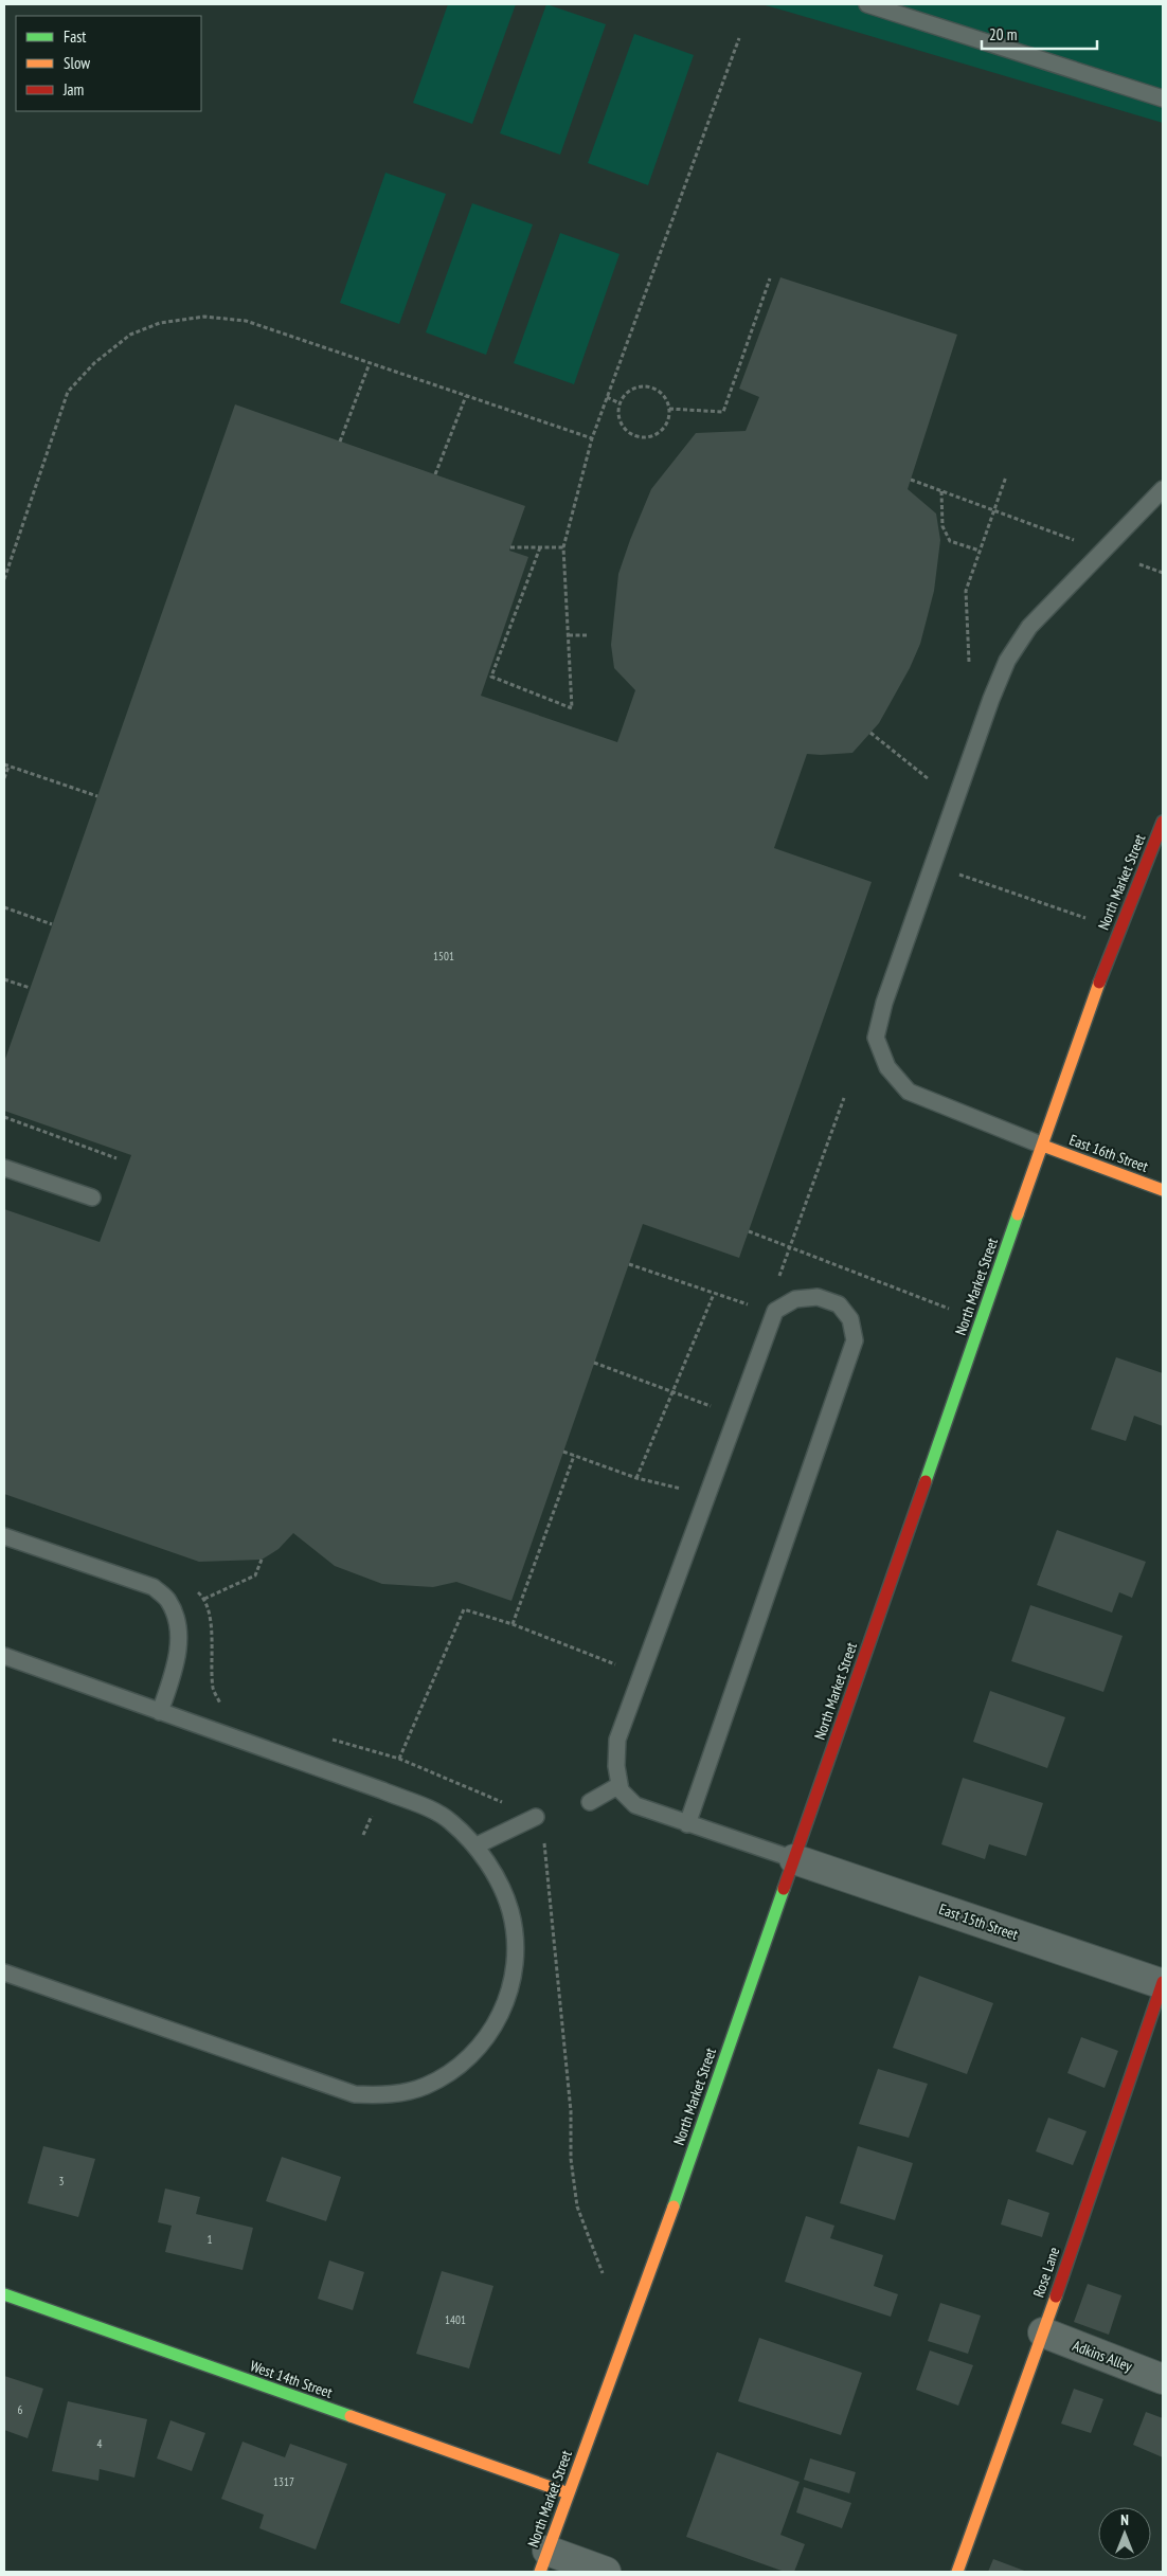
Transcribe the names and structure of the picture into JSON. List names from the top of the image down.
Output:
{
  "streets": {
    "main road": [
      "North Market Street",
      "East 16th Street",
      "Rose Lane",
      "West 14th Street"
    ],
    "street": ["East 15th Street", "Adkins Alley"]
  },
  "crossings": [
    ["North Market Street", "East 16th Street"],
    ["North Market Street", "East 15th Street"],
    ["North Market Street", "West 14th Street"],
    ["East 15th Street", "Rose Lane"],
    ["Rose Lane", "Adkins Alley"]
  ],
  "house_numbers": [
    "1501",
    "3",
    "1",
    "1401",
    "6",
    "4",
    "1317"
  ],
  "legend": ["Fast", "Slow", "Jam"],
  "scale_bar": "20 m",
  "north": "top"
}
